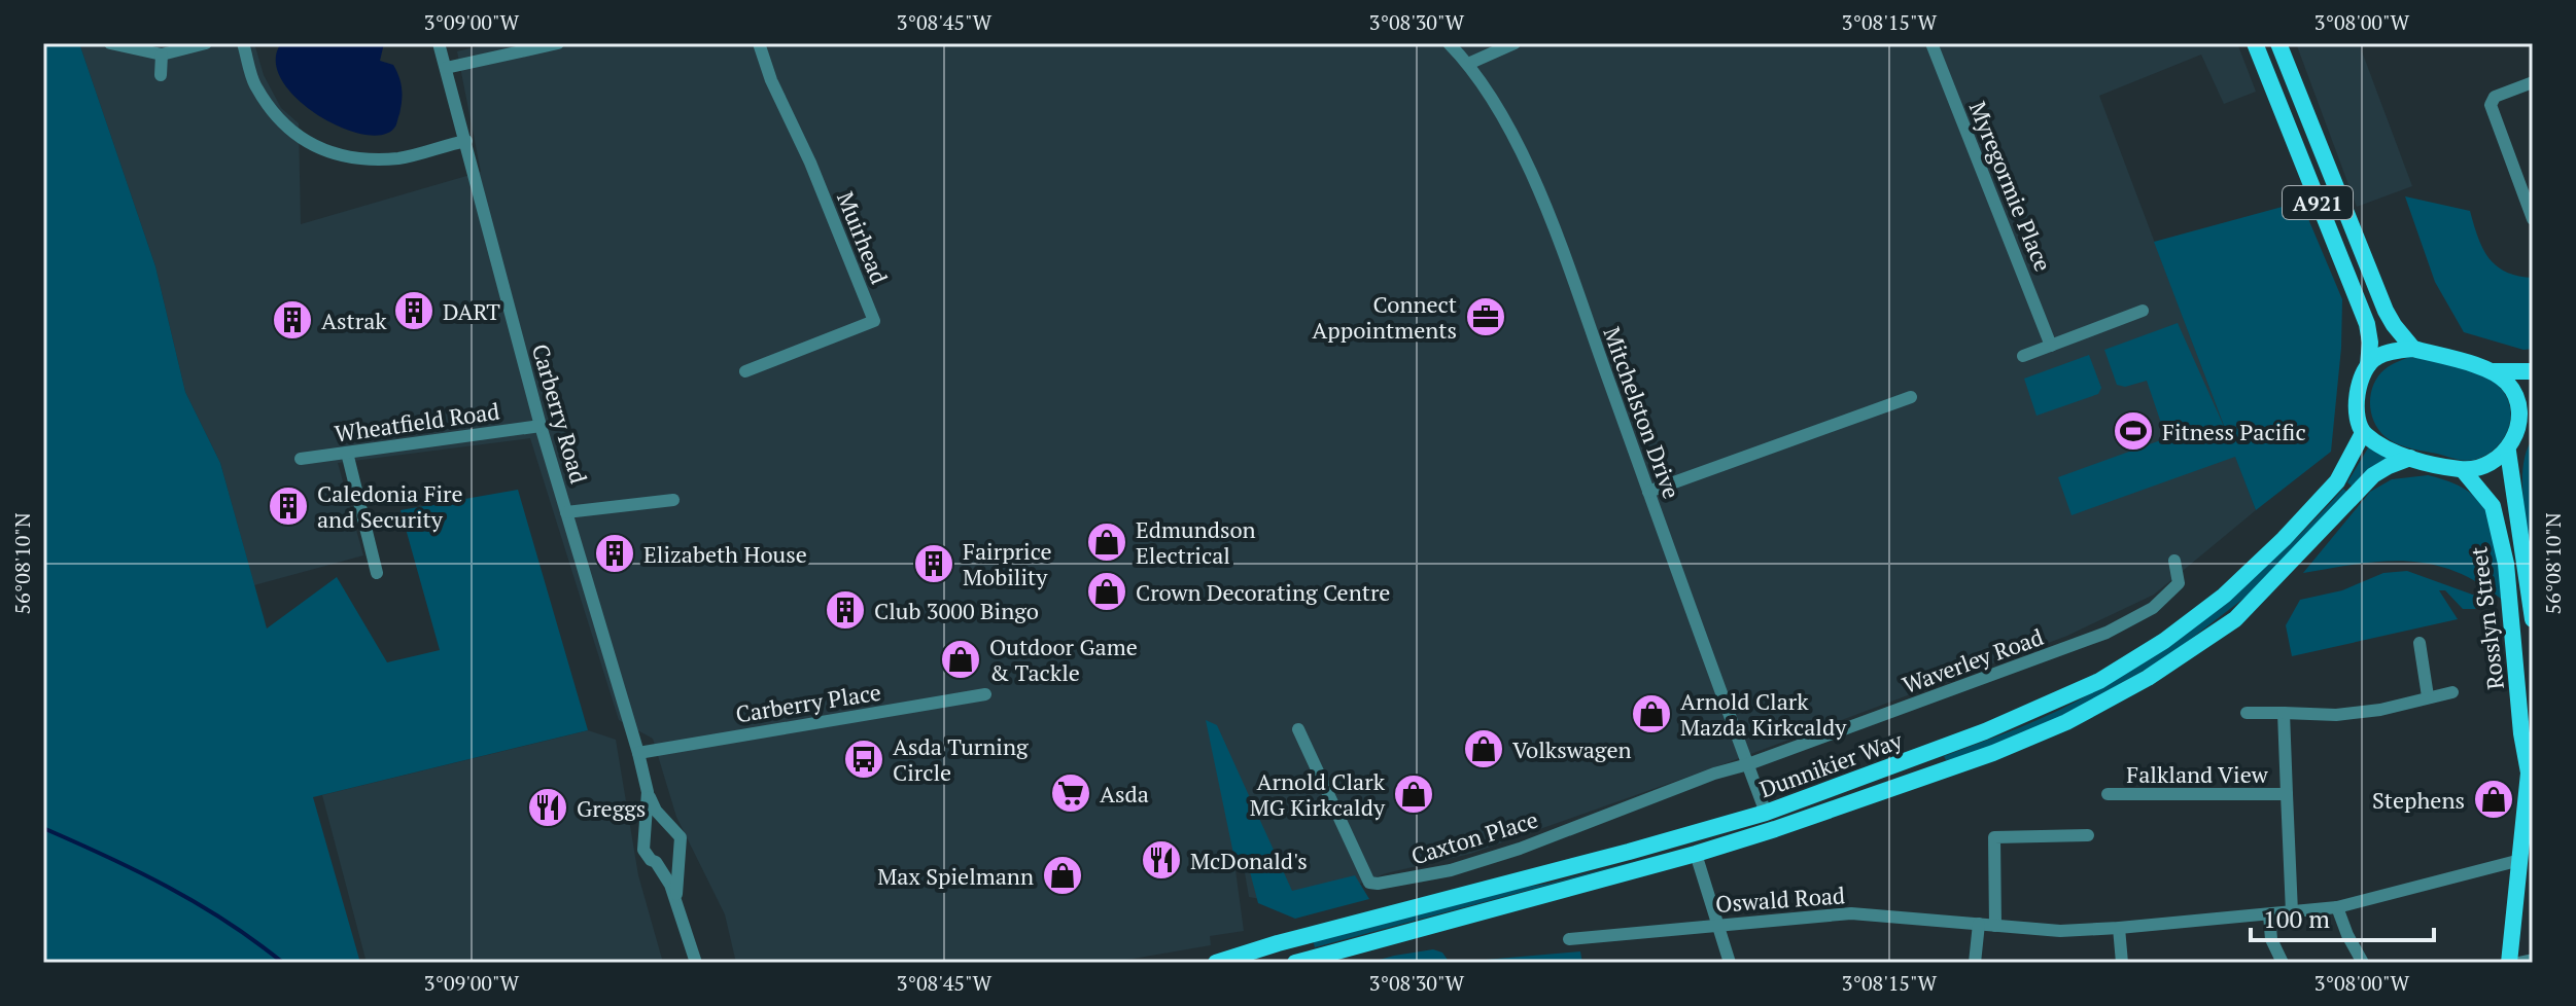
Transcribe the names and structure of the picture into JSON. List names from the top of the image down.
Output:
{
  "streets": {
    "main road": ["A921", "Rosslyn Street", "Dunnikier Way"],
    "street": [
      "Myregormie Place",
      "Muirhead",
      "Mitchelston Drive",
      "Carberry Road",
      "Wheatfield Road",
      "Waverley Road",
      "Carberry Place",
      "Falkland View",
      "Caxton Place",
      "Oswald Road"
    ]
  },
  "crossings": [
    ["A921", "Rosslyn Street"],
    ["A921", "Dunnikier Way"],
    ["Mitchelston Drive", "Waverley Road"],
    ["Mitchelston Drive", "Dunnikier Way"],
    ["Mitchelston Drive", "Caxton Place"],
    ["Carberry Road", "Wheatfield Road"],
    ["Carberry Road", "Carberry Place"],
    ["Rosslyn Street", "Dunnikier Way"],
    ["Rosslyn Street", "Oswald Road"],
    ["Waverley Road", "Caxton Place"],
    ["Falkland View", "Oswald Road"]
  ],
  "places": {
    "building": [
      "DART",
      "Astrak",
      "Caledonia Fire and Security",
      "Elizabeth House",
      "Fairprice Mobility",
      "Club 3000 Bingo"
    ],
    "office": ["Connect Appointments"],
    "sports": ["Fitness Pacific"],
    "shop": [
      "Edmundson Electrical",
      "Crown Decorating Centre",
      "Outdoor Game & Tackle",
      "Arnold Clark Mazda Kirkcaldy",
      "Volkswagen",
      "Arnold Clark MG Kirkcaldy",
      "Stephens",
      "Max Spielmann"
    ],
    "bus stop": ["Asda Turning Circle"],
    "supermarket": ["Asda"],
    "restaurant": ["Greggs", "McDonald's"]
  },
  "scale_bar": "100 m",
  "coordinates": [
    "3°09'00\"W",
    "3°08'45\"W",
    "3°08'30\"W",
    "3°08'15\"W",
    "3°08'00\"W",
    "56°08'10\"N"
  ]
}
